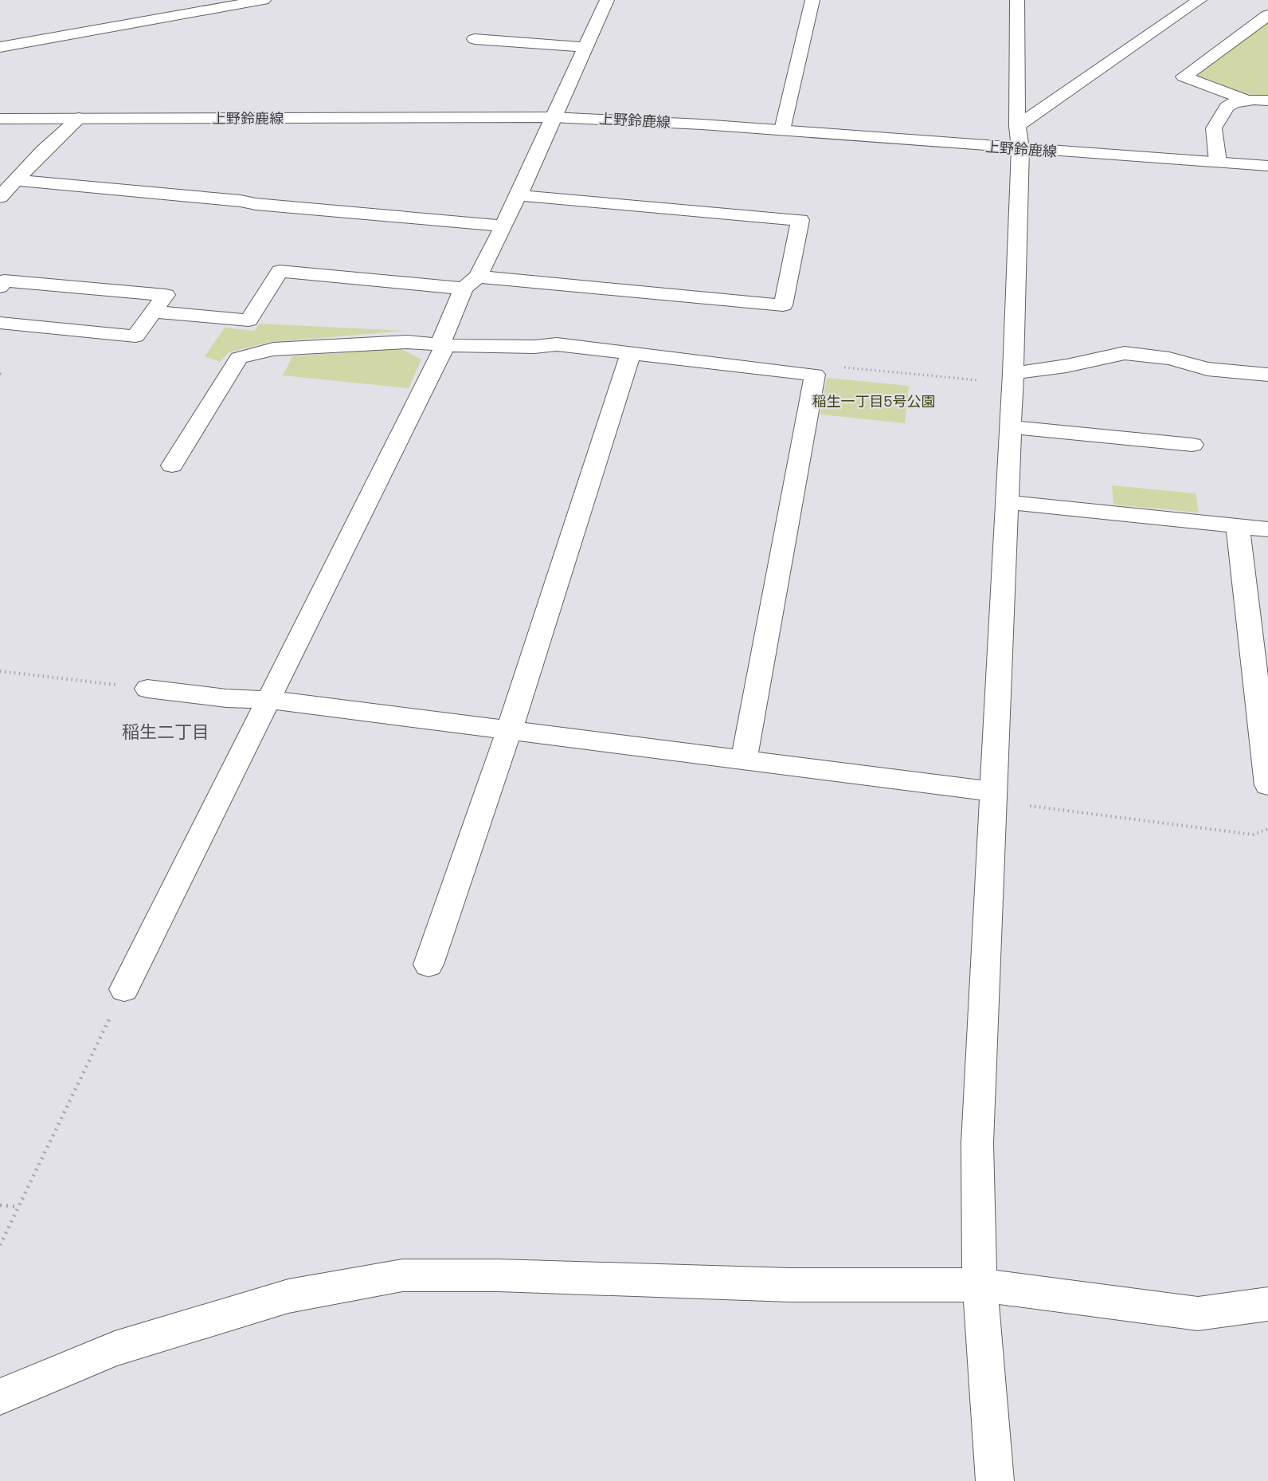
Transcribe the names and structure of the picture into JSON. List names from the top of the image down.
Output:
{
  "streets": {
    "street": ["上野鈴鹿線"]
  },
  "districts": ["稲生二丁目"],
  "parks": ["稲生一丁目5号公園"]
}
